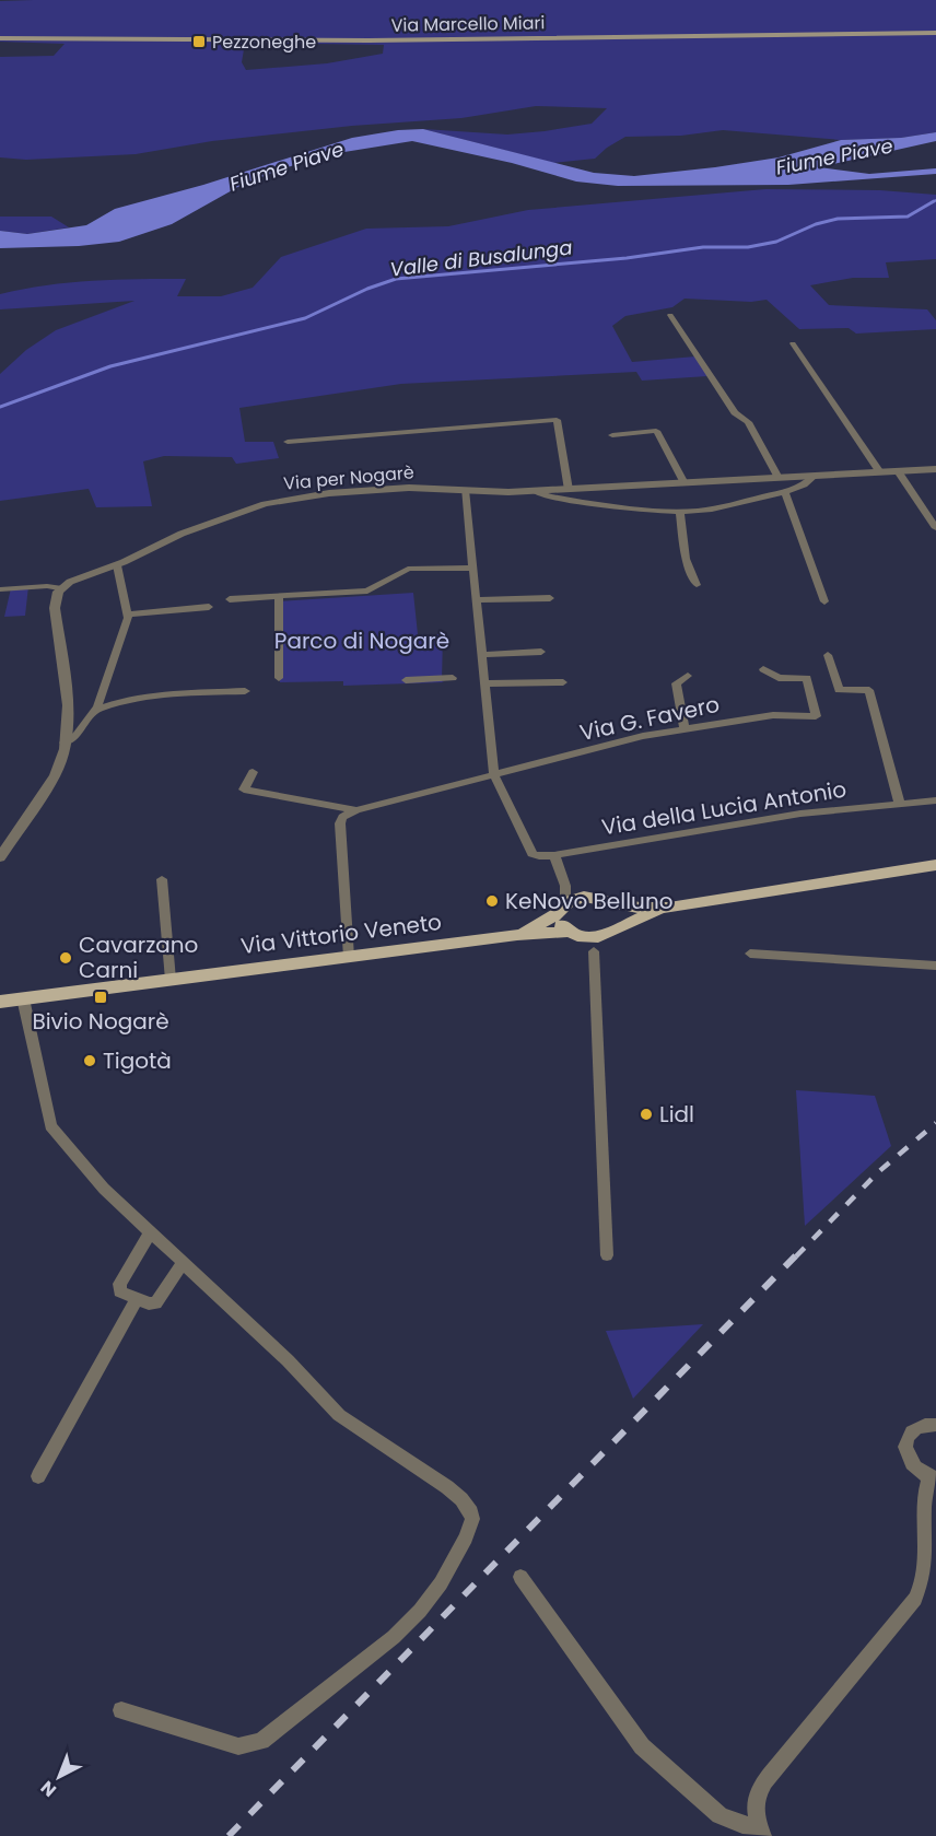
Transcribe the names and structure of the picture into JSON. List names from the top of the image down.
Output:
{
  "streets": {
    "main road": ["Via Marcello Miari", "Via Vittorio Veneto"],
    "street": ["Via per Nogarè", "Via G. Favero", "Via della Lucia Antonio"]
  },
  "water": ["Fiume Piave", "Valle di Busalunga"],
  "parks": ["Parco di Nogarè"],
  "places": {
    "transit": ["Pezzoneghe", "Bivio Nogarè"],
    "other": [
      "KeNovo Belluno",
      "Cavarzano Carni",
      "Tigotà",
      "Lidl"
    ]
  },
  "north": "bottom left"
}
